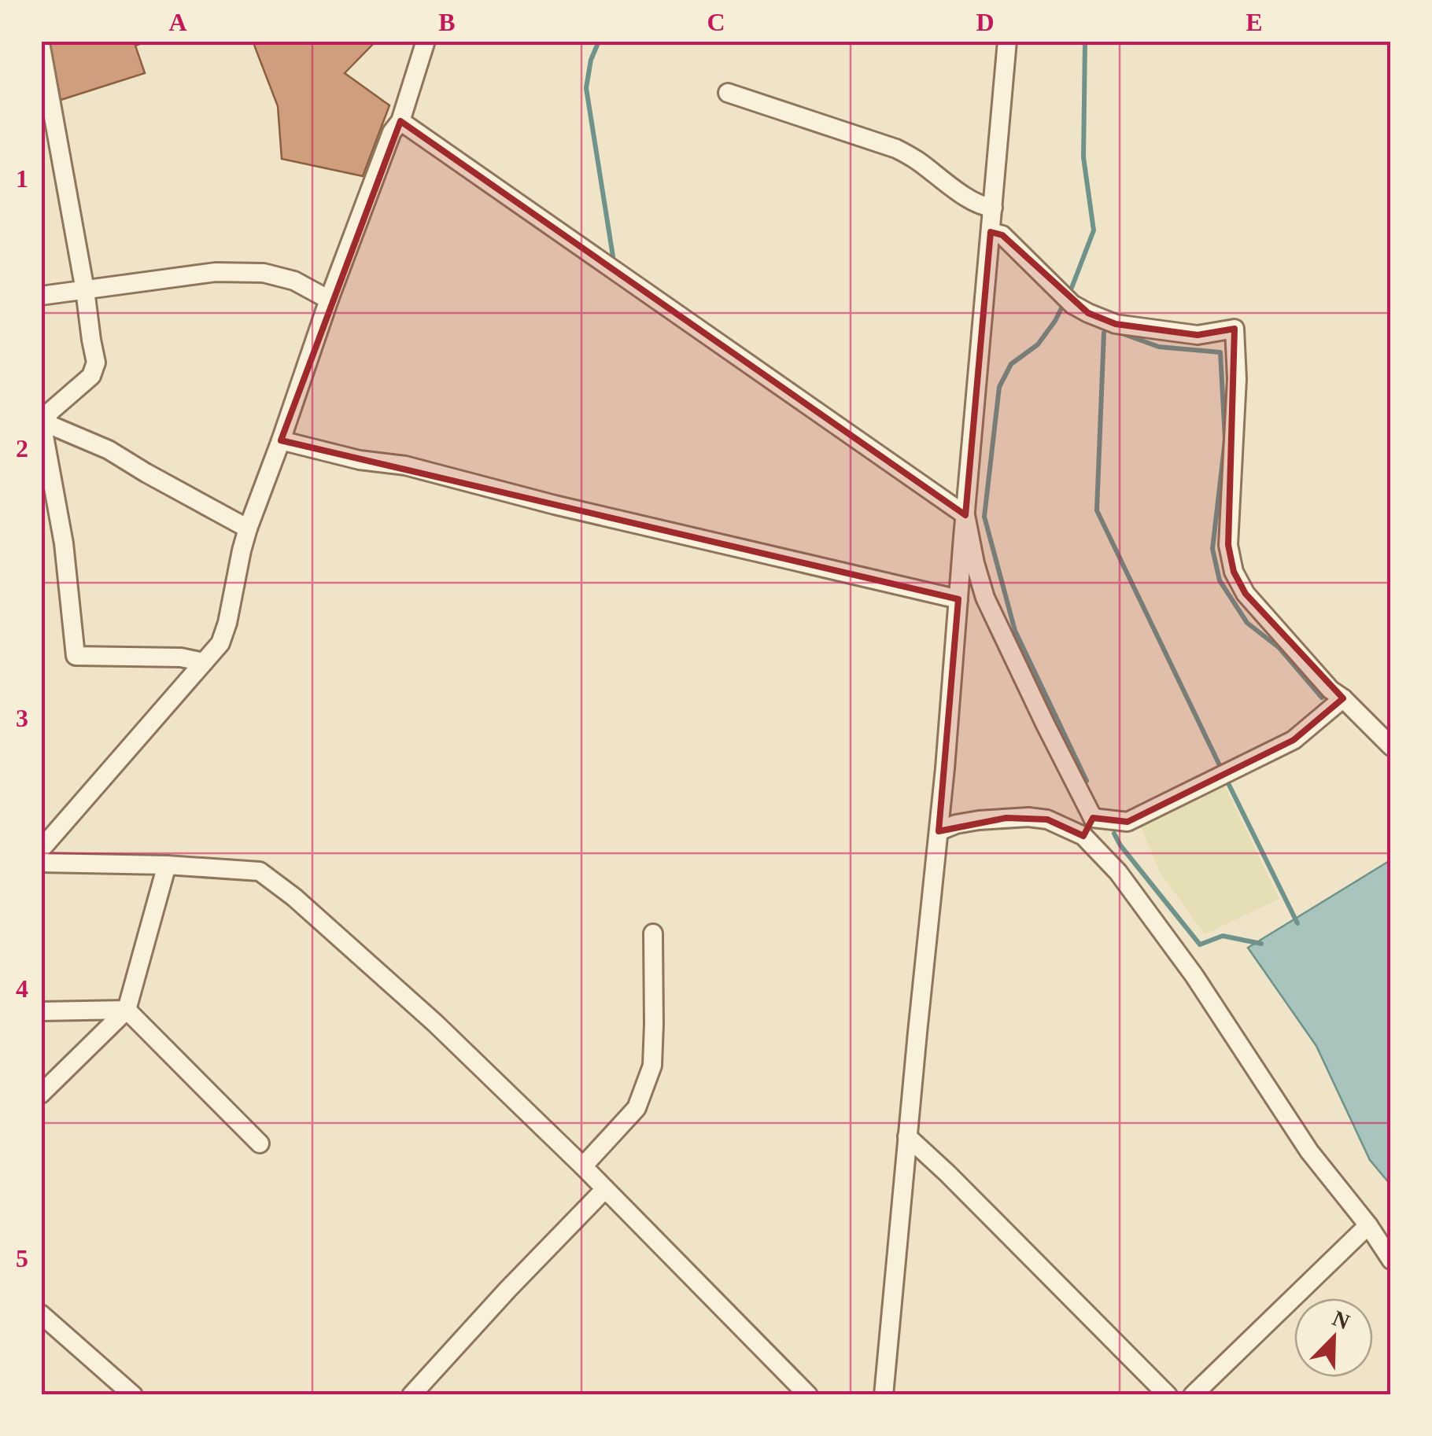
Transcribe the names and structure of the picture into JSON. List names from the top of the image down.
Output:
{
  "north": "top right",
  "grid": {
    "columns": [
      "A",
      "B",
      "C",
      "D",
      "E"
    ],
    "rows": [
      "1",
      "2",
      "3",
      "4",
      "5"
    ]
  }
}
